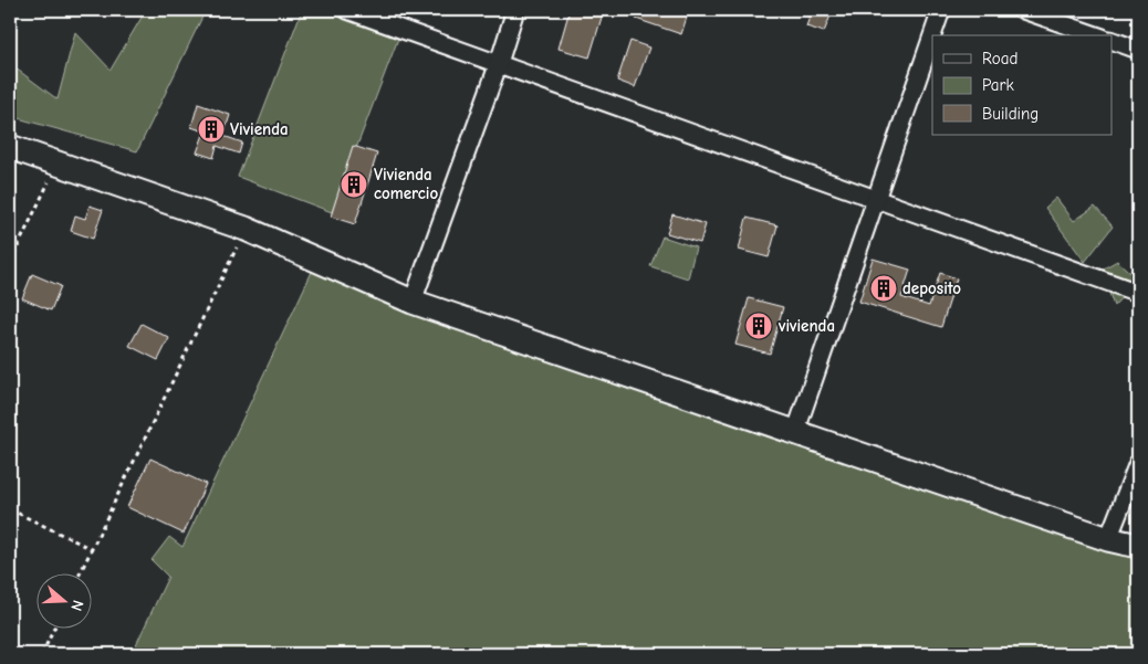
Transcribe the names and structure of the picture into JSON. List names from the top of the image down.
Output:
{
  "places": {
    "building": [
      "Vivienda",
      "Vivienda comercio",
      "deposito",
      "vivienda"
    ]
  },
  "legend": ["Road", "Park", "Building"],
  "north": "right"
}
